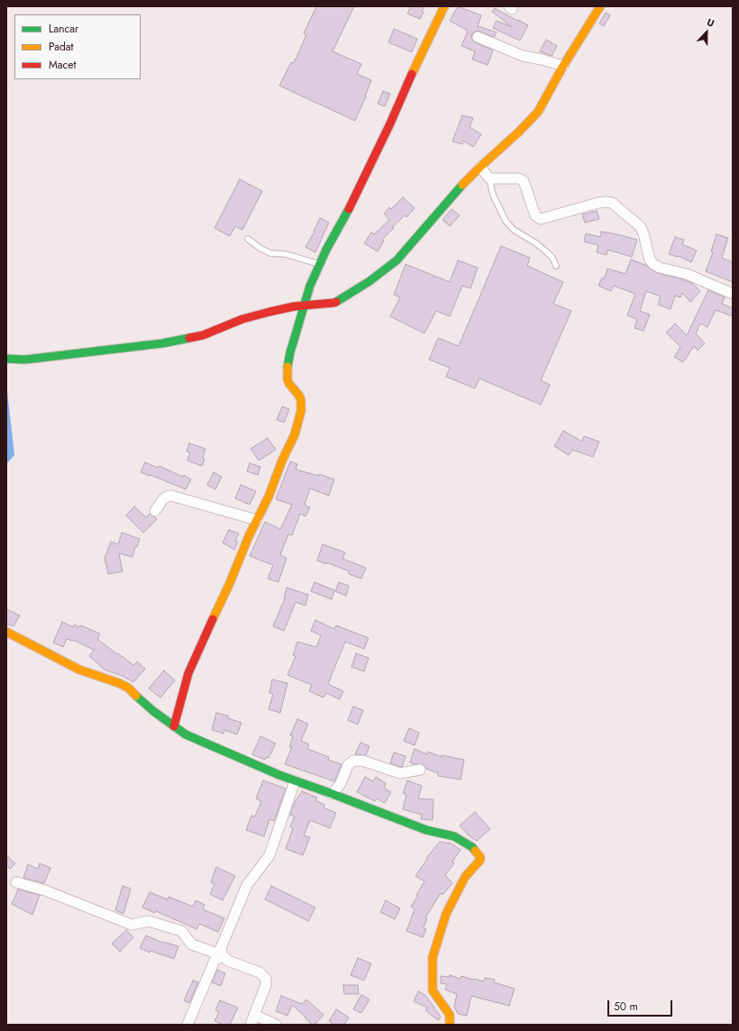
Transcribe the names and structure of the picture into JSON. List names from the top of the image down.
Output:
{
  "legend": ["Lancar", "Padat", "Macet"],
  "scale_bar": "50 m",
  "north": "top"
}
